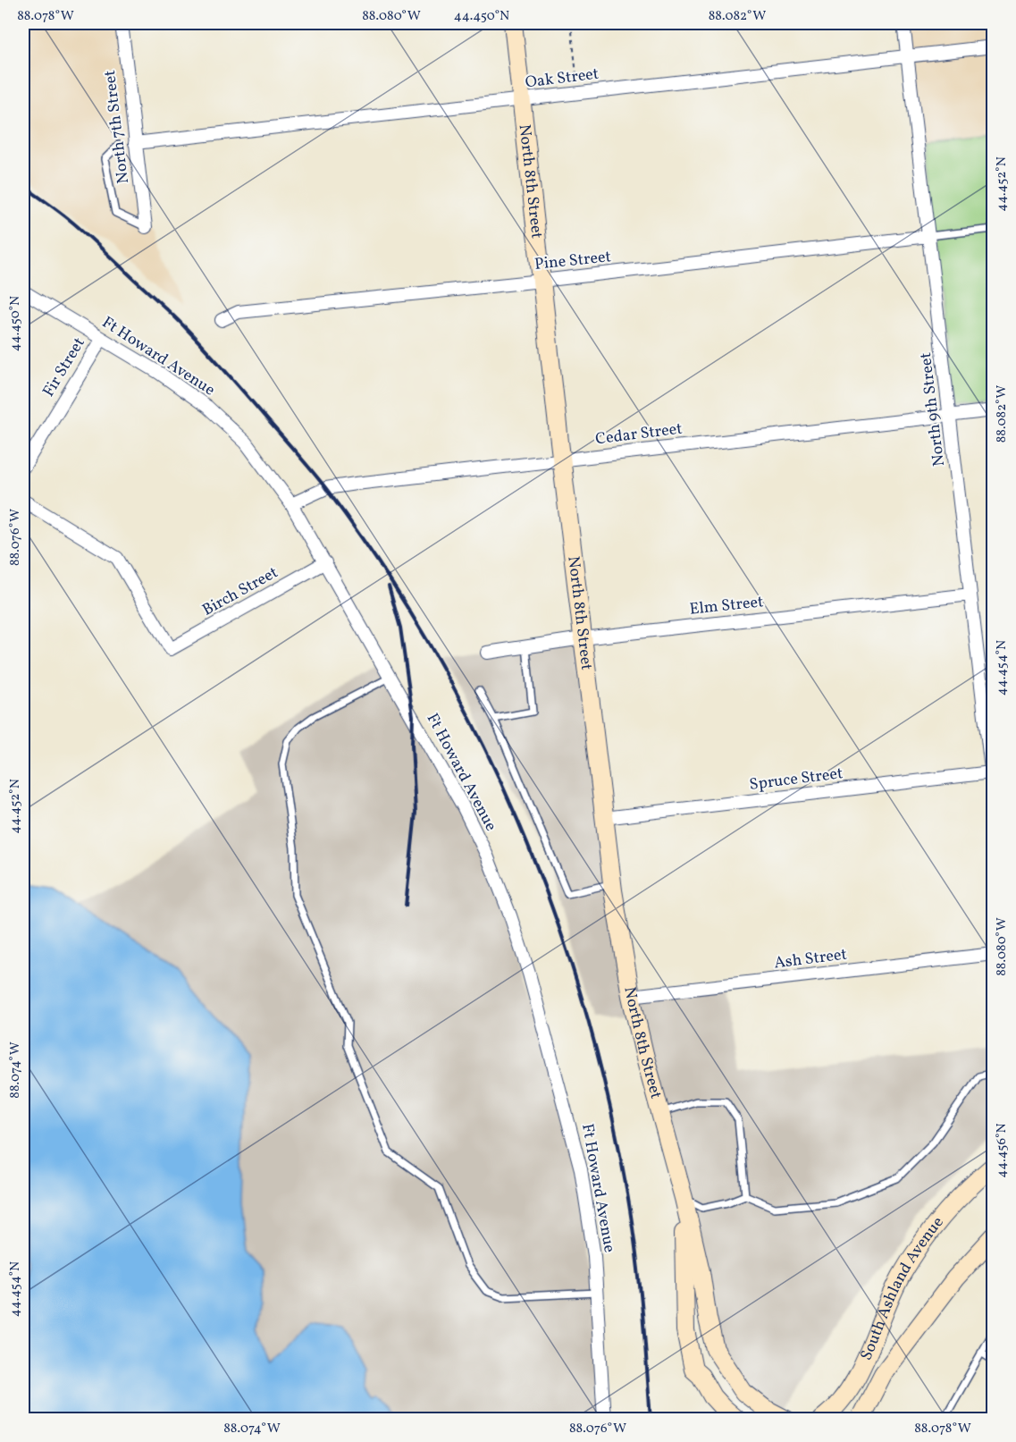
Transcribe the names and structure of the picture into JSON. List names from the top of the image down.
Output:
{
  "streets": {
    "main road": ["North 8th Street", "South Ashland Avenue"],
    "street": [
      "Oak Street",
      "North 7th Street",
      "Pine Street",
      "Ft Howard Avenue",
      "Fir Street",
      "North 9th Street",
      "Cedar Street",
      "Birch Street",
      "Elm Street",
      "Spruce Street",
      "Ash Street"
    ]
  },
  "crossings": [
    ["Oak Street", "North 7th Street"],
    ["Oak Street", "North 8th Street"],
    ["Oak Street", "North 9th Street"],
    ["North 8th Street", "Pine Street"],
    ["North 8th Street", "Cedar Street"],
    ["North 8th Street", "Elm Street"],
    ["North 8th Street", "Spruce Street"],
    ["North 8th Street", "Ash Street"],
    ["Pine Street", "North 9th Street"],
    ["Ft Howard Avenue", "Fir Street"],
    ["Ft Howard Avenue", "Cedar Street"],
    ["Ft Howard Avenue", "Birch Street"],
    ["North 9th Street", "Cedar Street"],
    ["North 9th Street", "Elm Street"],
    ["North 9th Street", "Spruce Street"]
  ],
  "coordinates": [
    "88.078°W",
    "88.080°W",
    "44.450°N",
    "88.082°W",
    "44.452°N",
    "88.076°W",
    "44.454°N",
    "88.074°W",
    "44.456°N"
  ]
}
